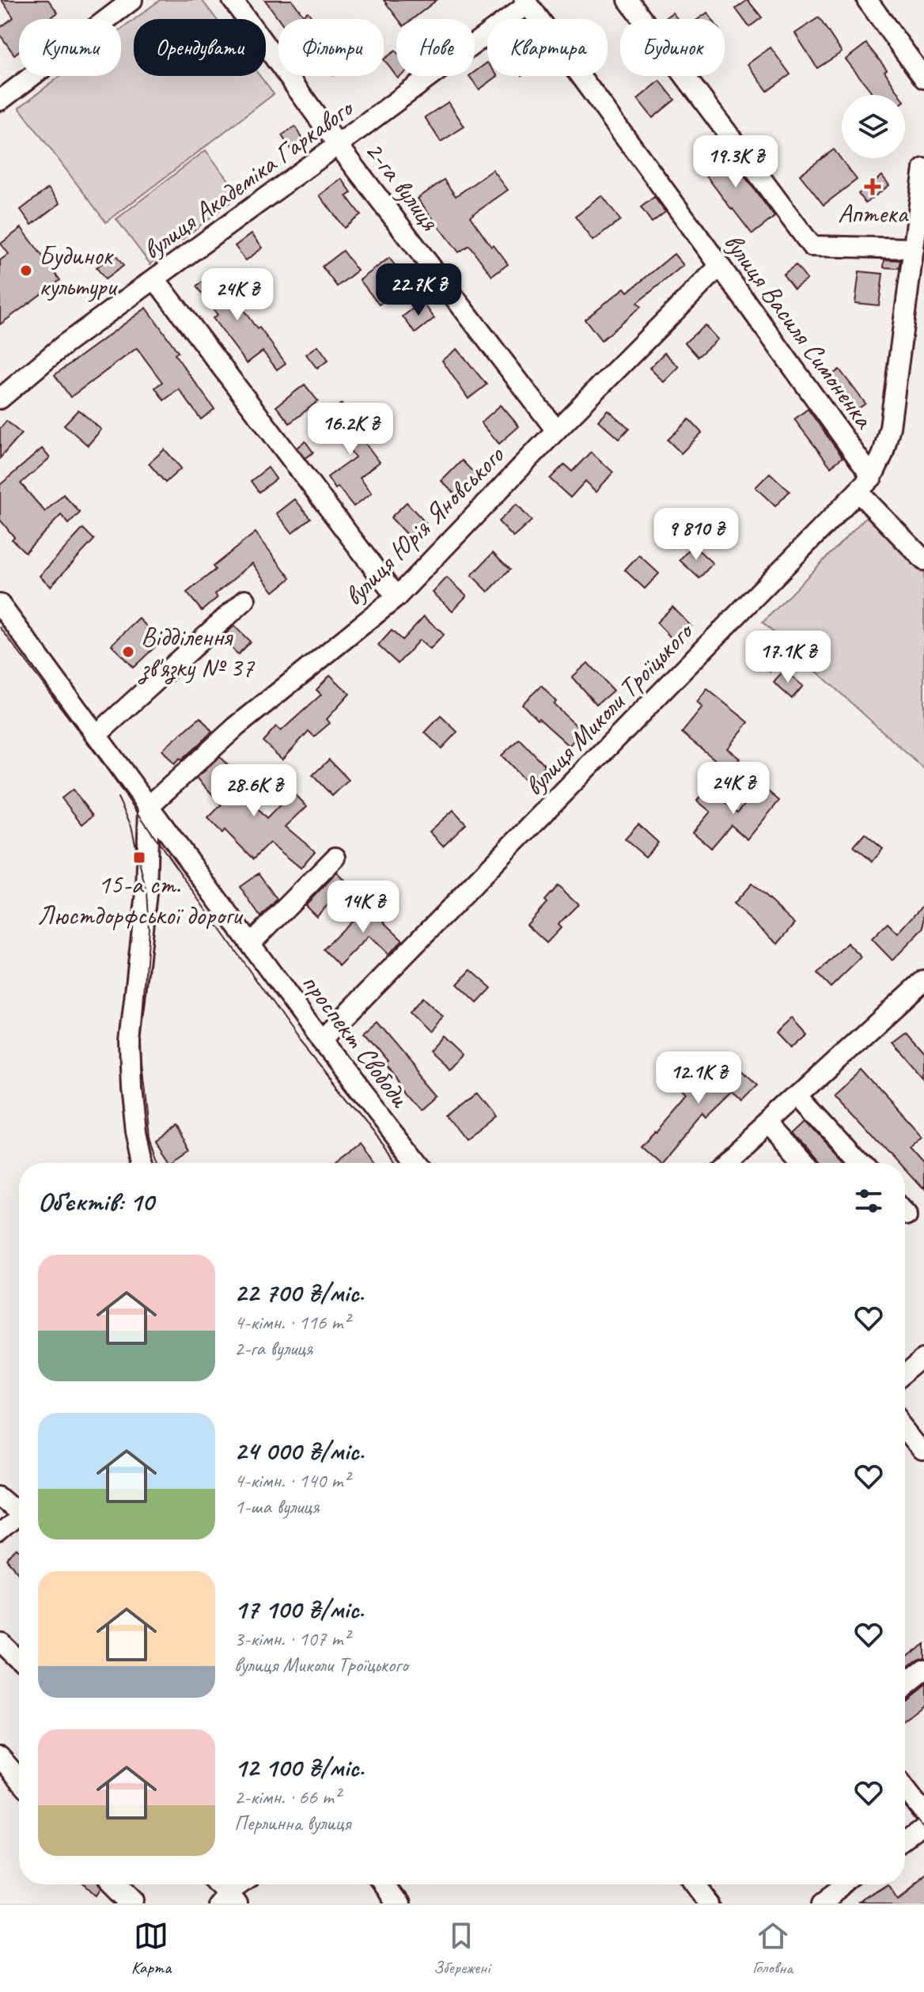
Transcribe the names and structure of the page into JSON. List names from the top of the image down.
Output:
{
  "streets": {
    "street": [
      "вулиця Академіка Гаркавого",
      "2-га вулиця",
      "вулиця Василя Симоненка",
      "вулиця Юрія Яновського",
      "вулиця Миколи Троїцького",
      "проспект Свободи"
    ]
  },
  "crossings": [
    ["вулиця Академіка Гаркавого", "2-га вулиця"],
    ["вулиця Академіка Гаркавого", "вулиця Василя Симоненка"],
    ["2-га вулиця", "вулиця Юрія Яновського"],
    ["вулиця Василя Симоненка", "вулиця Юрія Яновського"],
    ["вулиця Василя Симоненка", "вулиця Миколи Троїцького"],
    ["вулиця Юрія Яновського", "проспект Свободи"],
    ["вулиця Миколи Троїцького", "проспект Свободи"]
  ],
  "places": {
    "health": ["Аптека"],
    "other": ["Будинок культури", "Відділення зв'язку № 37"],
    "transit": ["15-а ст. Люстдорфської дороги"]
  },
  "page": {
    "chip": [
      "Купити",
      "Орендувати",
      "Фільтри",
      "Нове",
      "Квартира",
      "Будинок"
    ],
    "price": [
      "19.3K ₴",
      "22.7K ₴",
      "24K ₴",
      "16.2K ₴",
      "9 810 ₴",
      "17.1K ₴",
      "24K ₴",
      "28.6K ₴",
      "14K ₴",
      "12.1K ₴"
    ],
    "heading": "Об’єктів: 10",
    "list": [
      {
        "name": "22 700 ₴/міс.",
        "note": "4-кімн. · 116 m² · 2-га вулиця"
      },
      {
        "name": "24 000 ₴/міс.",
        "note": "4-кімн. · 140 m² · 1-ша вулиця"
      },
      {
        "name": "17 100 ₴/міс.",
        "note": "3-кімн. · 107 m² · вулиця Миколи Троїцького"
      },
      {
        "name": "12 100 ₴/міс.",
        "note": "2-кімн. · 66 m² · Перлинна вулиця"
      }
    ],
    "tabs": ["Карта", "Збережені", "Головна"]
  }
}
